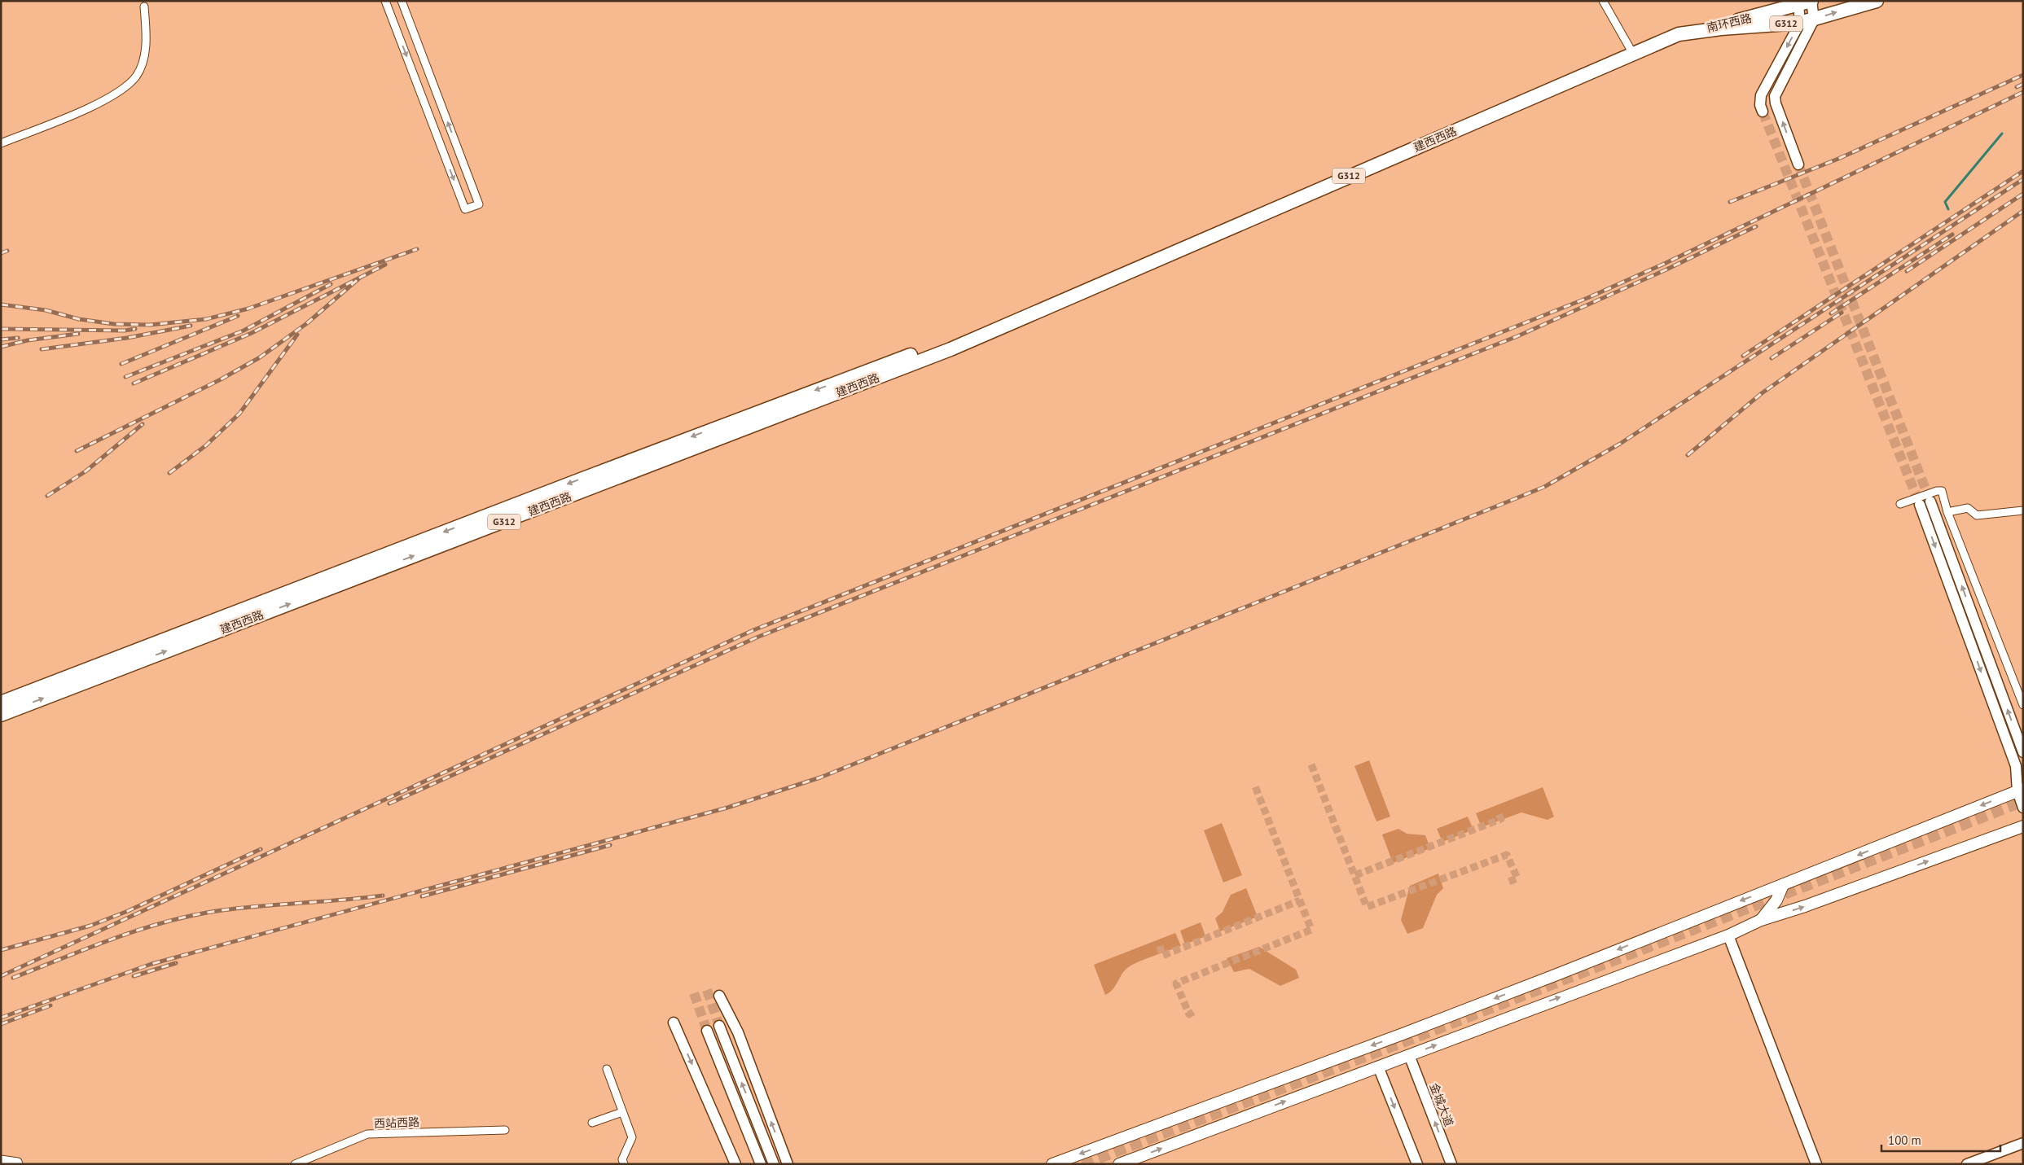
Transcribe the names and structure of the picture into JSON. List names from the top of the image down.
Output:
{
  "streets": {
    "highway": ["南环西路", "G312", "建西西路"],
    "main road": ["金城大道"],
    "street": ["西站西路"]
  },
  "crossings": [
    ["南环西路", "建西西路"]
  ],
  "scale_bar": "100 m"
}
